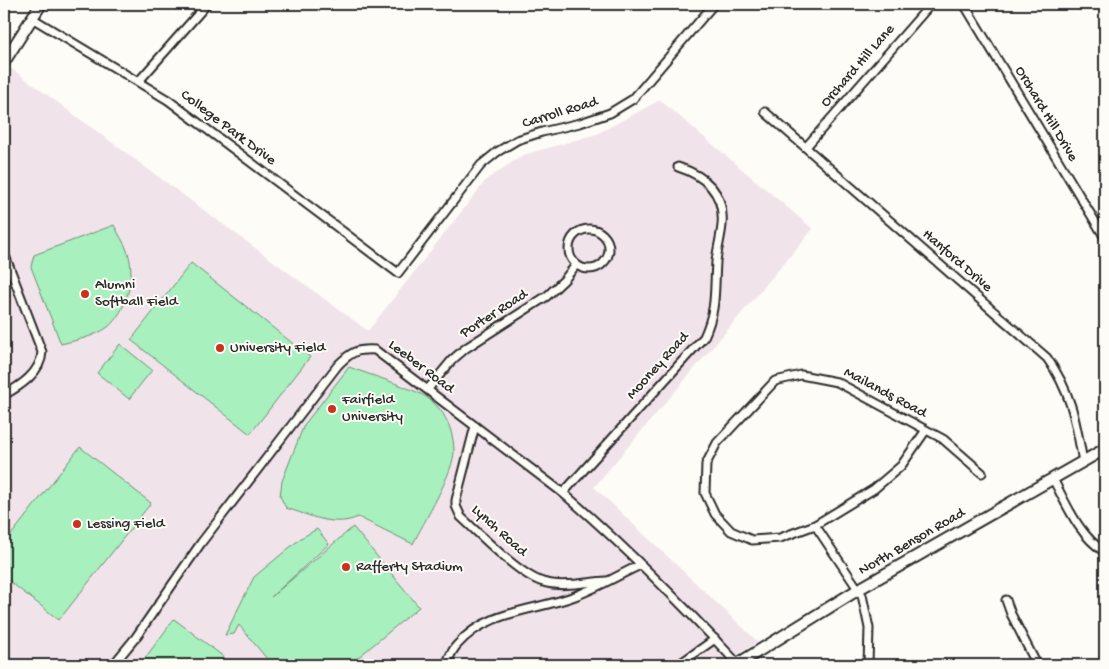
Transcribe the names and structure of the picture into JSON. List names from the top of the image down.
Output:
{
  "streets": {
    "main road": ["North Benson Road"],
    "street": [
      "Orchard Hill Lane",
      "Carroll Road",
      "Orchard Hill Drive",
      "College Park Drive",
      "Hanford Drive",
      "Porter Road",
      "Mooney Road",
      "Leeber Road",
      "Mailands Road",
      "Lynch Road"
    ]
  },
  "crossings": [
    ["Orchard Hill Lane", "Hanford Drive"],
    ["Carroll Road", "College Park Drive"],
    ["Hanford Drive", "North Benson Road"],
    ["Porter Road", "Leeber Road"],
    ["Mooney Road", "Leeber Road"],
    ["Leeber Road", "Lynch Road"],
    ["Leeber Road", "North Benson Road"]
  ],
  "places": [
    "Alumni Softball Field",
    "University Field",
    "Fairfield University",
    "Lessing Field",
    "Rafferty Stadium"
  ]
}
